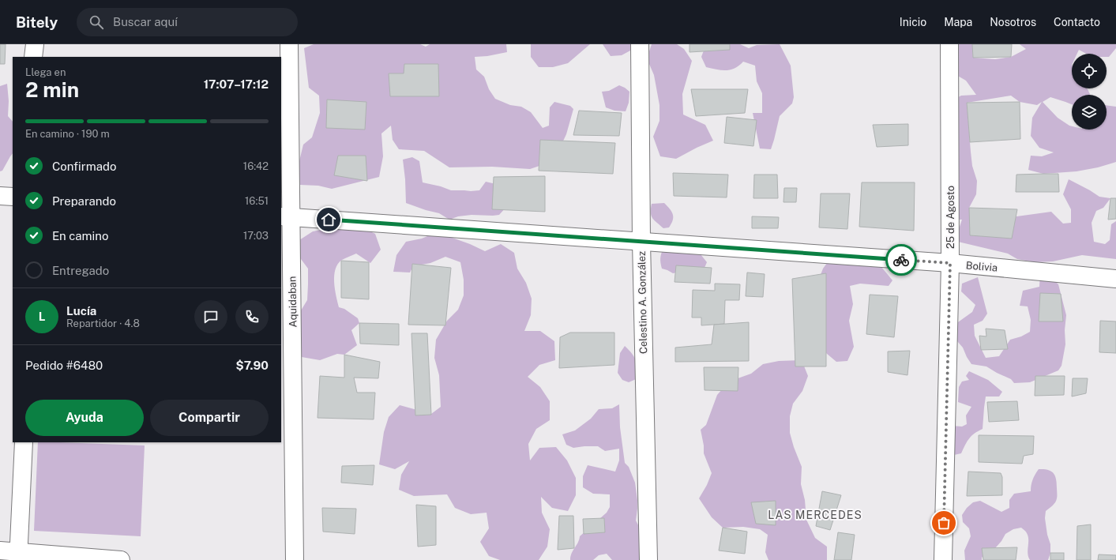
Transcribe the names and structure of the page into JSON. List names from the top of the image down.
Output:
{
  "streets": {
    "street": [
      "25 de Agosto",
      "Bolivia",
      "Aquidaban",
      "Celestino A. González"
    ]
  },
  "crossings": [
    ["25 de Agosto", "Bolivia"],
    ["Bolivia", "Aquidaban"],
    ["Bolivia", "Celestino A. González"]
  ],
  "districts": ["LAS MERCEDES"],
  "page": {
    "header": "Bitely",
    "search": "Buscar aquí",
    "nav": [
      "Inicio",
      "Mapa",
      "Nosotros",
      "Contacto"
    ],
    "heading": ["2 min", "Llega en", "17:07–17:12"],
    "panel": [
      "Lucía",
      "Repartidor · 4.8",
      "Pedido #6480",
      "$7.90"
    ],
    "bar": "En camino · 190 m",
    "list": [
      ["Confirmado", "16:42"],
      ["Preparando", "16:51"],
      ["En camino", "17:03"],
      "Entregado"
    ],
    "round": "L",
    "buttons": ["Ayuda", "Compartir"]
  }
}
